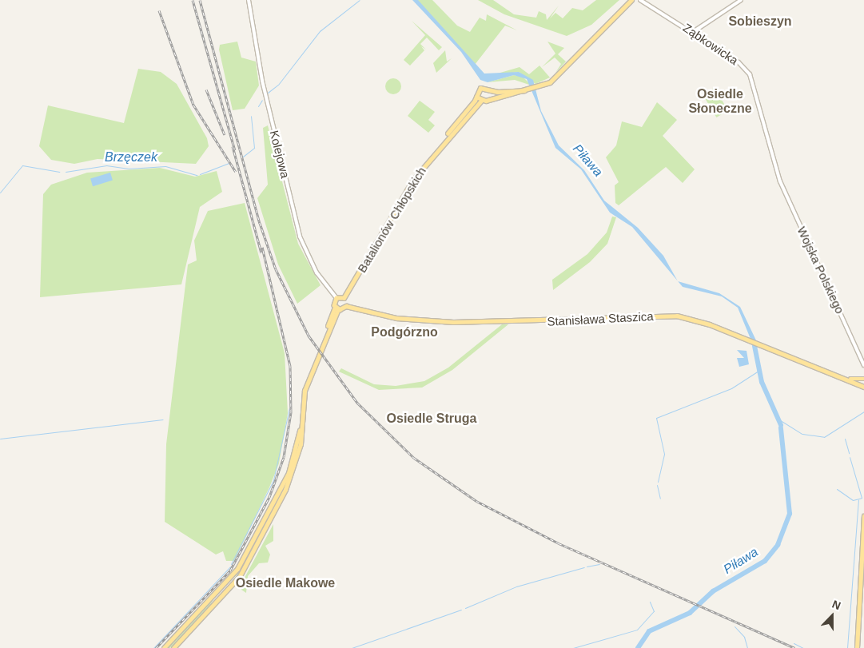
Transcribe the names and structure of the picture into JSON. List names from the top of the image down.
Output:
{
  "streets": {
    "main road": ["Batalionów Chłopskich", "Stanisława Staszica"],
    "street": ["Ząbkowicka", "Kolejowa", "Wojska Polskiego"]
  },
  "crossings": [
    ["Ząbkowicka", "Wojska Polskiego"]
  ],
  "districts": [
    "Sobieszyn",
    "Osiedle Słoneczne",
    "Podgórzno",
    "Osiedle Struga",
    "Osiedle Makowe"
  ],
  "water": ["Brzęczek", "Piława"],
  "north": "top"
}
